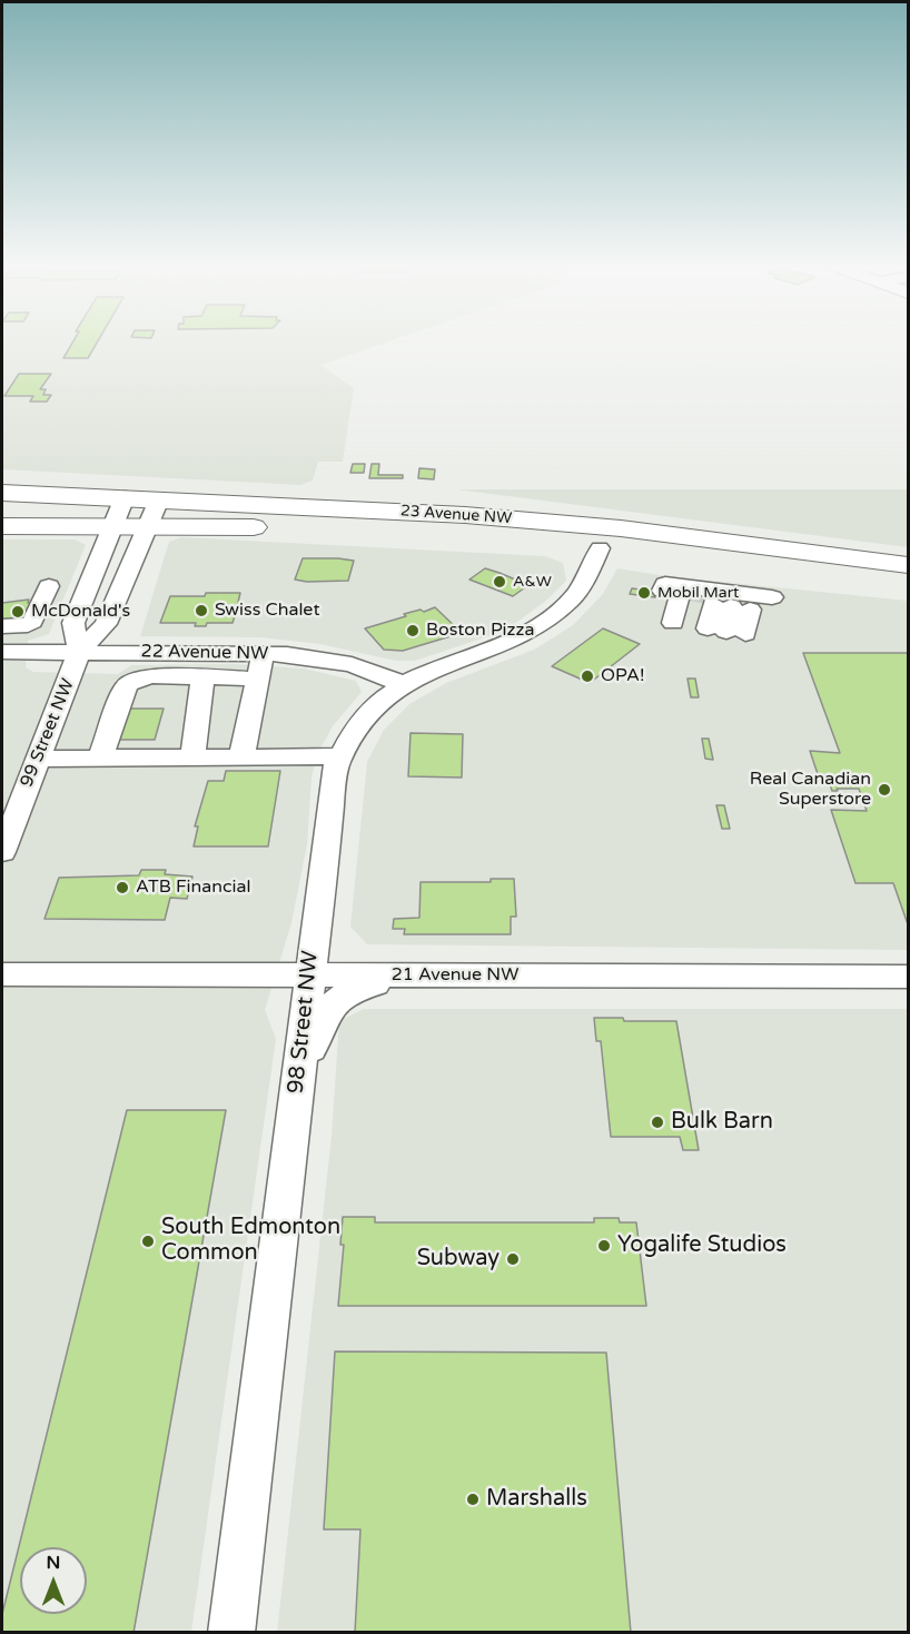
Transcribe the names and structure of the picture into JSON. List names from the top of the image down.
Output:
{
  "streets": {
    "main road": ["23 Avenue NW"],
    "street": [
      "22 Avenue NW",
      "99 Street NW",
      "21 Avenue NW",
      "98 Street NW"
    ]
  },
  "crossings": [
    ["23 Avenue NW", "99 Street NW"],
    ["23 Avenue NW", "98 Street NW"],
    ["22 Avenue NW", "99 Street NW"],
    ["22 Avenue NW", "98 Street NW"],
    ["21 Avenue NW", "98 Street NW"]
  ],
  "places": [
    "A&W",
    "Mobil Mart",
    "Swiss Chalet",
    "McDonald's",
    "Boston Pizza",
    "OPA!",
    "Real Canadian Superstore",
    "ATB Financial",
    "Bulk Barn",
    "South Edmonton Common",
    "Yogalife Studios",
    "Subway",
    "Marshalls"
  ],
  "north": "top"
}
